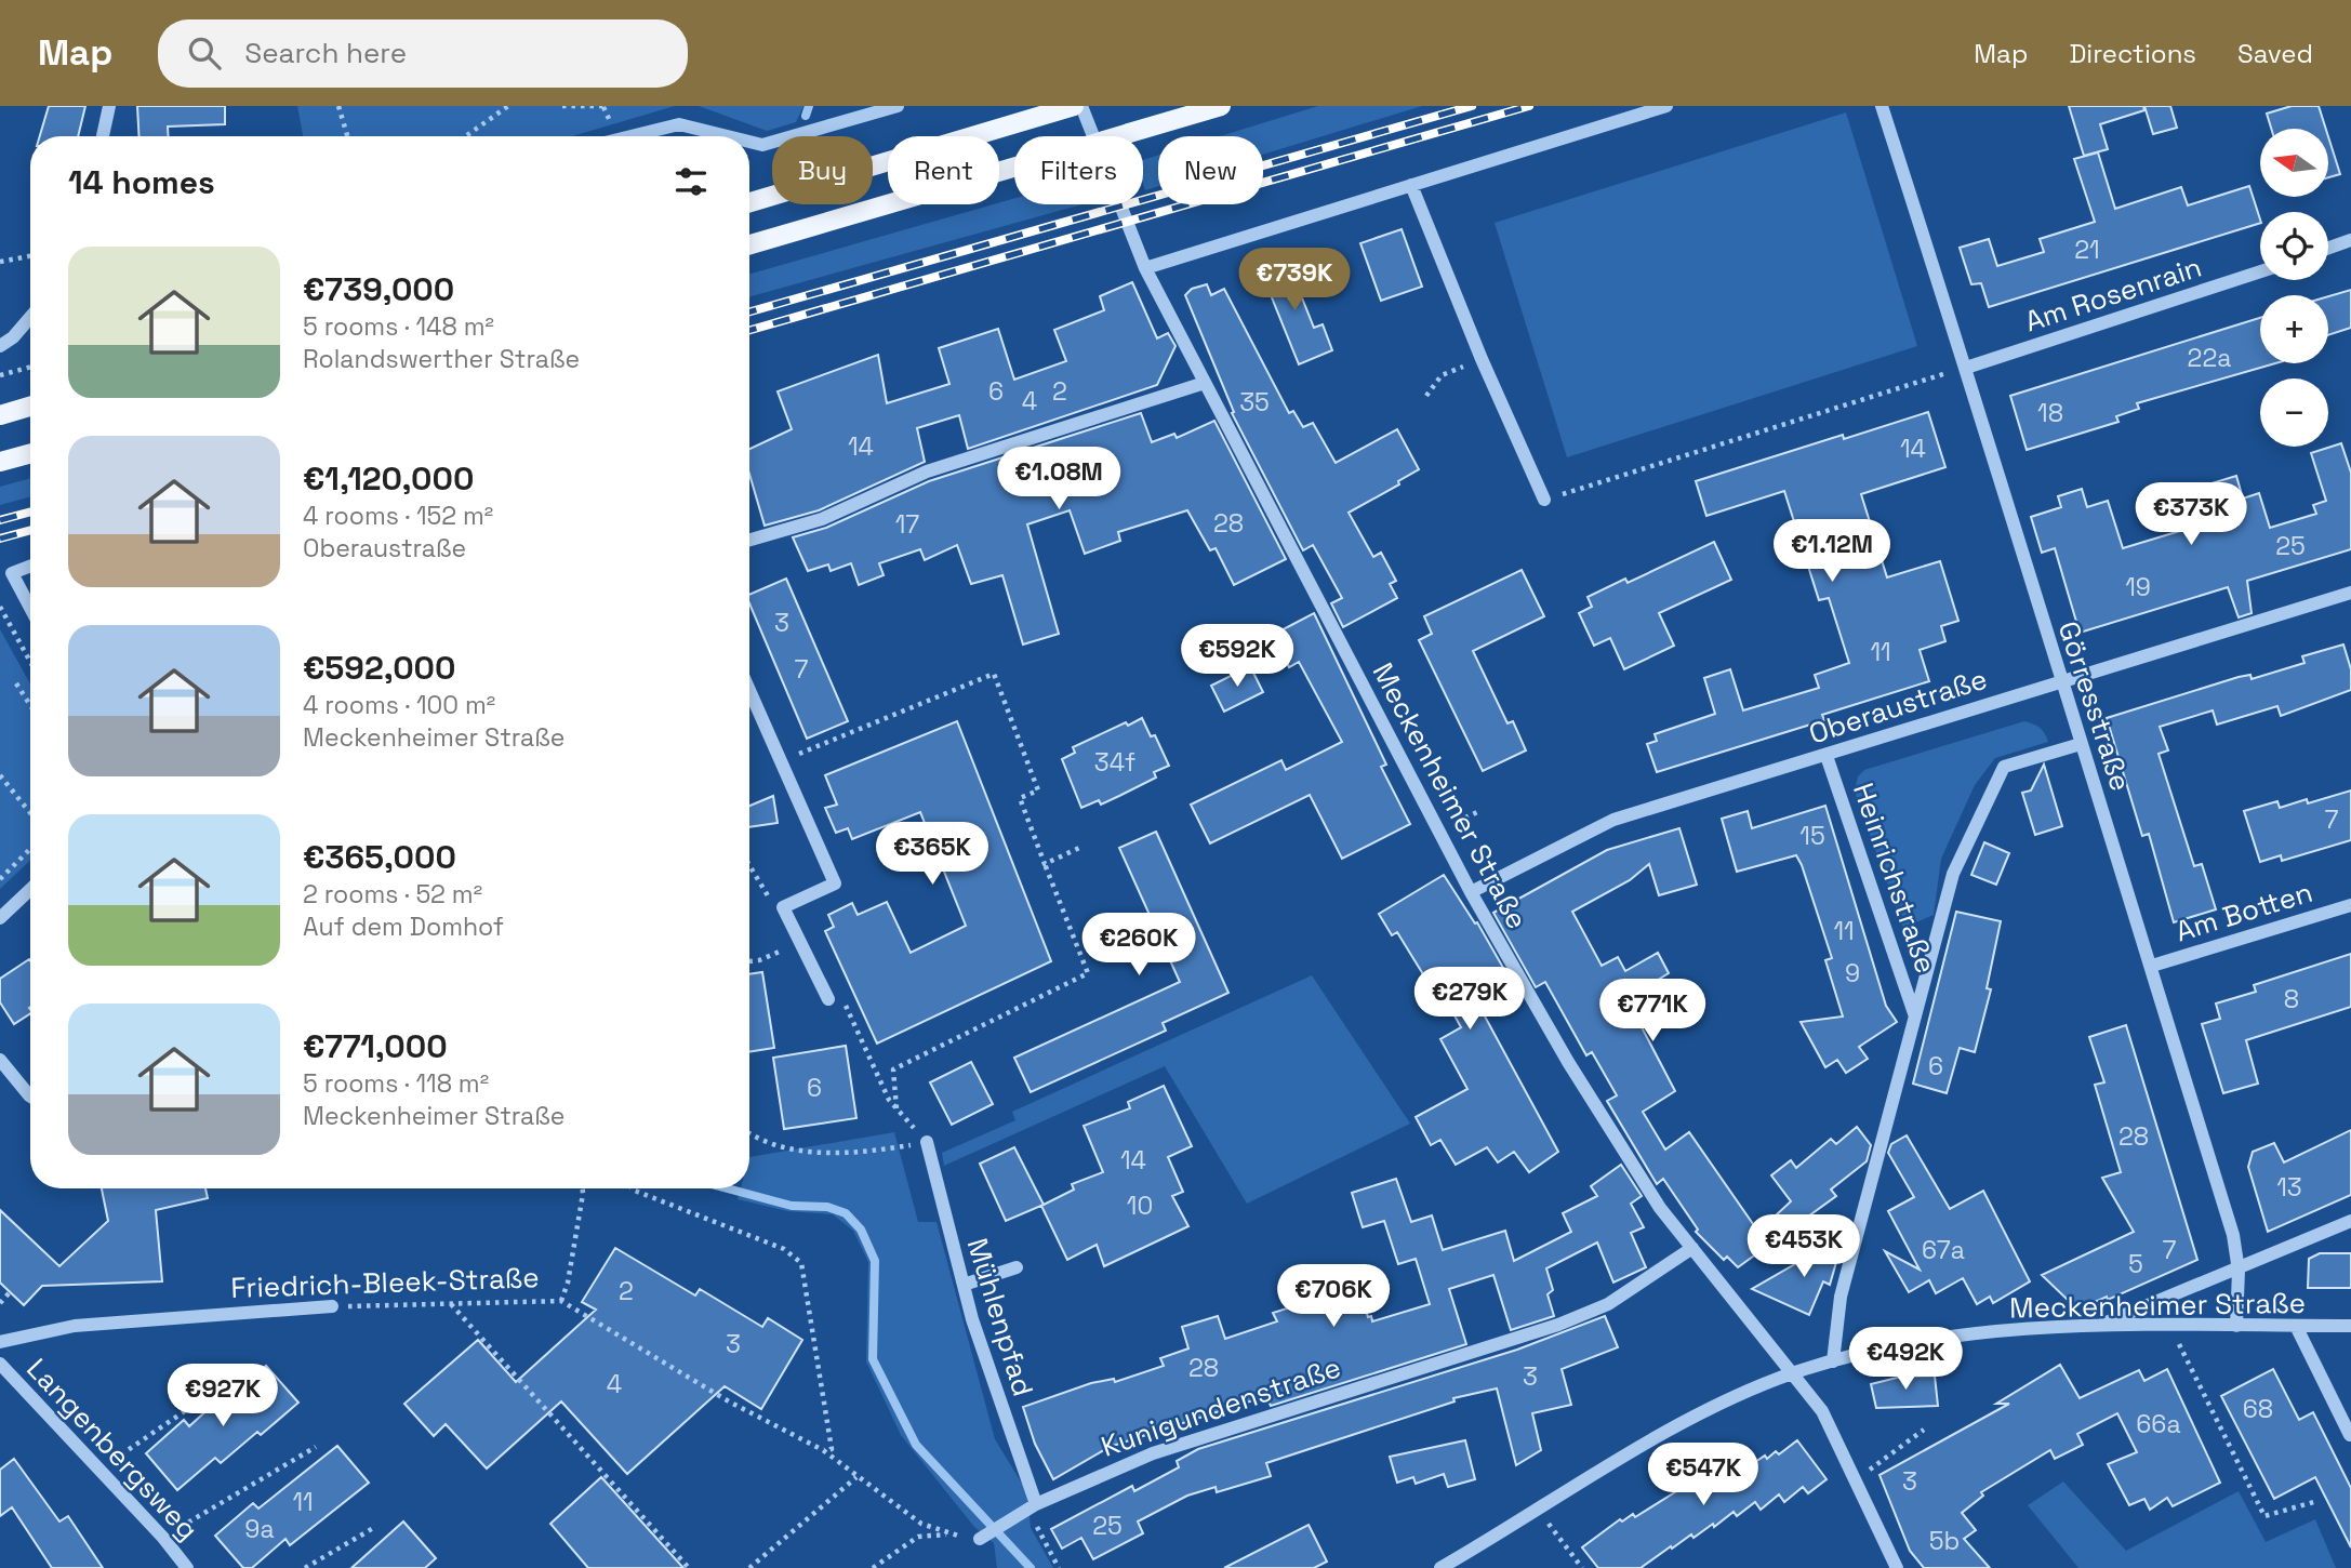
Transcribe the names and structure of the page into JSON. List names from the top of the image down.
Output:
{
  "streets": {
    "street": [
      "Am Rosenrain",
      "Oberaustraße",
      "Görresstraße",
      "Meckenheimer Straße",
      "Heinrichstraße",
      "Am Botten",
      "Friedrich-Bleek-Straße",
      "Mühlenpfad",
      "Kunigundenstraße",
      "Langenbergsweg"
    ]
  },
  "crossings": [
    ["Am Rosenrain", "Görresstraße"],
    ["Oberaustraße", "Görresstraße"],
    ["Oberaustraße", "Meckenheimer Straße"],
    ["Oberaustraße", "Heinrichstraße"],
    ["Görresstraße", "Meckenheimer Straße"],
    ["Görresstraße", "Heinrichstraße"],
    ["Görresstraße", "Am Botten"],
    ["Meckenheimer Straße", "Heinrichstraße"],
    ["Meckenheimer Straße", "Kunigundenstraße"],
    ["Friedrich-Bleek-Straße", "Kunigundenstraße"],
    ["Mühlenpfad", "Kunigundenstraße"]
  ],
  "house_numbers": [
    "21",
    "22a",
    "6",
    "2",
    "4",
    "35",
    "18",
    "14",
    "14",
    "28",
    "17",
    "25",
    "19",
    "3",
    "11",
    "7",
    "34f",
    "7",
    "15",
    "11",
    "9",
    "8",
    "6",
    "6",
    "28",
    "14",
    "13",
    "10",
    "67a",
    "7",
    "5",
    "2",
    "3",
    "28",
    "3",
    "4",
    "68",
    "66a",
    "3",
    "11",
    "25",
    "9a",
    "5b"
  ],
  "north": "left",
  "page": {
    "header": "Map",
    "search": "Search here",
    "nav": ["Map", "Directions", "Saved"],
    "map_buttons": ["+", "−"],
    "chip": [
      "Buy",
      "Rent",
      "Filters",
      "New"
    ],
    "heading": "14 homes",
    "list": [
      {
        "name": "€739,000",
        "note": "5 rooms · 148 m² · Rolandswerther Straße"
      },
      {
        "name": "€1,120,000",
        "note": "4 rooms · 152 m² · Oberaustraße"
      },
      {
        "name": "€592,000",
        "note": "4 rooms · 100 m² · Meckenheimer Straße"
      },
      {
        "name": "€365,000",
        "note": "2 rooms · 52 m² · Auf dem Domhof"
      },
      {
        "name": "€771,000",
        "note": "5 rooms · 118 m² · Meckenheimer Straße"
      }
    ],
    "price": [
      "€739K",
      "€1.08M",
      "€373K",
      "€1.12M",
      "€592K",
      "€365K",
      "€260K",
      "€279K",
      "€771K",
      "€453K",
      "€706K",
      "€492K",
      "€927K",
      "€547K"
    ]
  }
}
